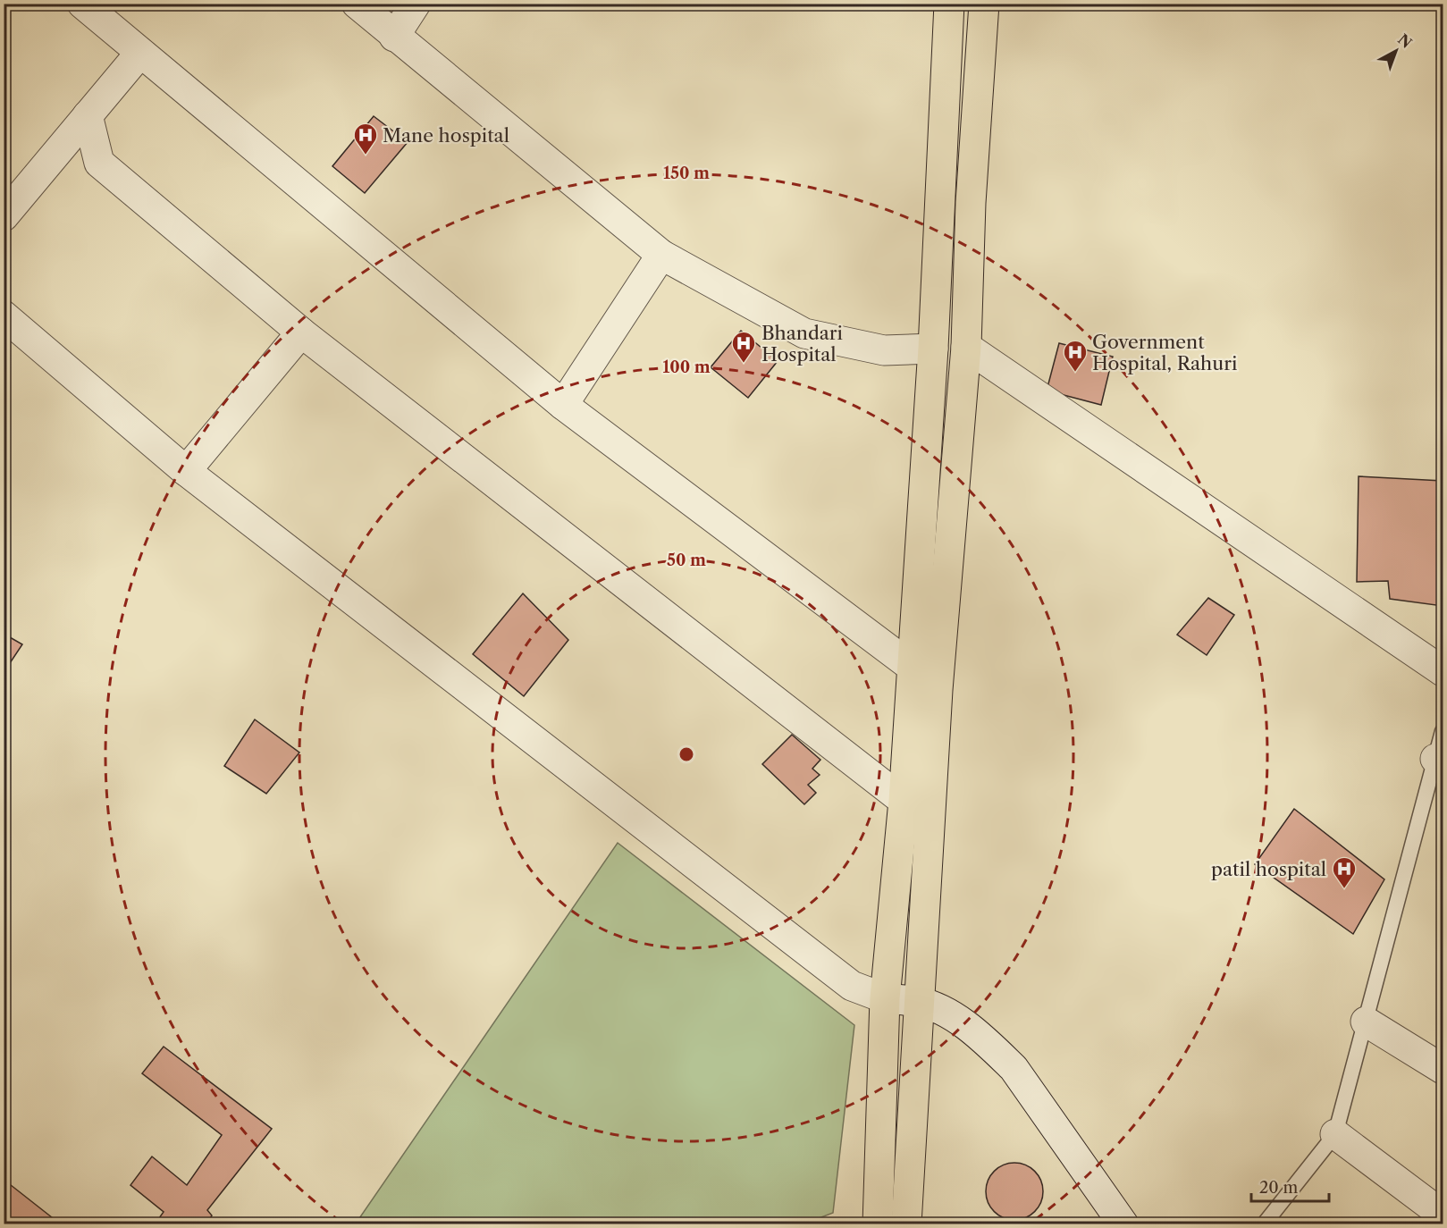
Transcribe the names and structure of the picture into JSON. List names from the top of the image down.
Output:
{
  "places": {
    "hospital": [
      "Mane hospital",
      "Bhandari Hospital",
      "Government Hospital, Rahuri",
      "patil hospital"
    ]
  },
  "scale_bar": "20 m",
  "north": "top right",
  "rings": ["150 m", "100 m", "50 m"]
}
